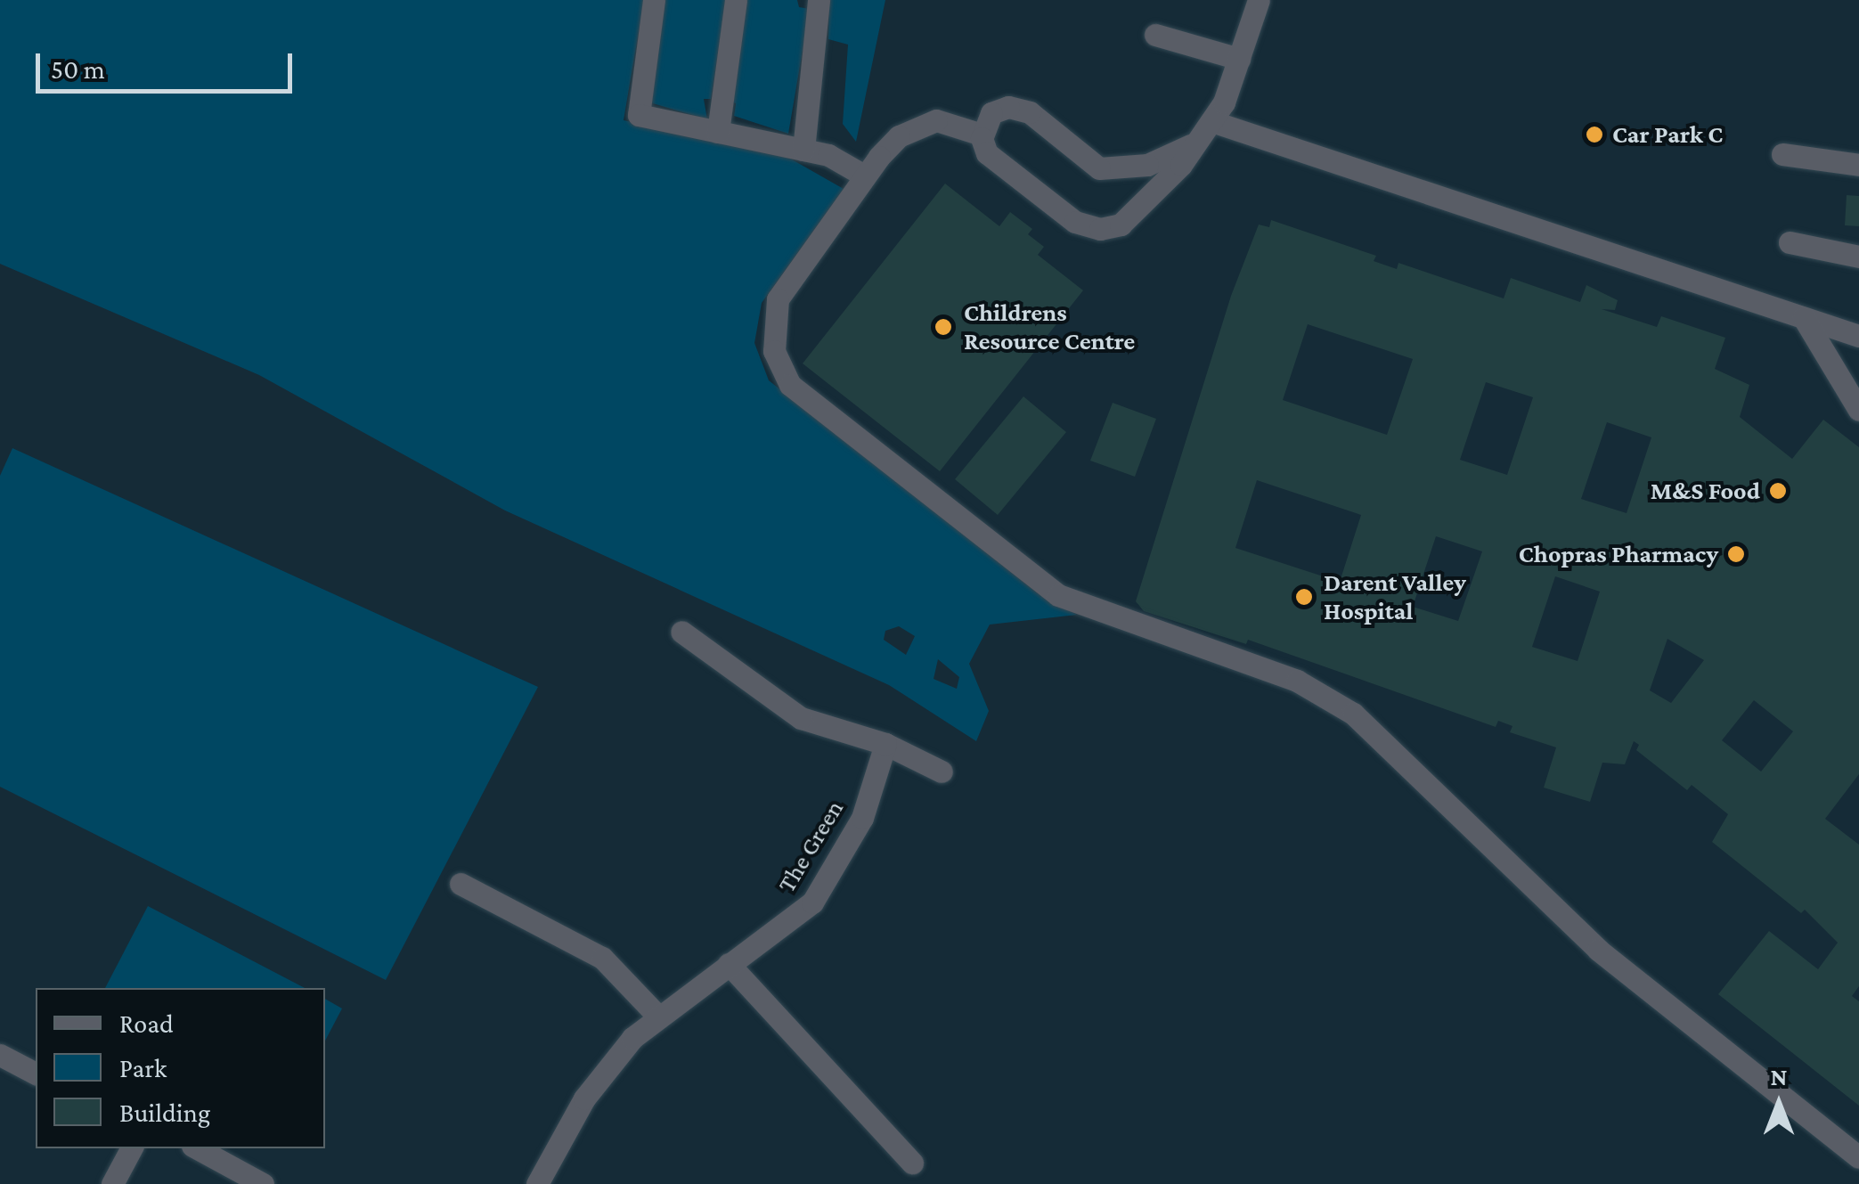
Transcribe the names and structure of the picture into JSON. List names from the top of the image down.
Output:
{
  "streets": {
    "street": ["The Green"]
  },
  "places": [
    "Car Park C",
    "Childrens Resource Centre",
    "M&S Food",
    "Chopras Pharmacy",
    "Darent Valley Hospital"
  ],
  "legend": ["Road", "Park", "Building"],
  "scale_bar": "50 m",
  "north": "top"
}
